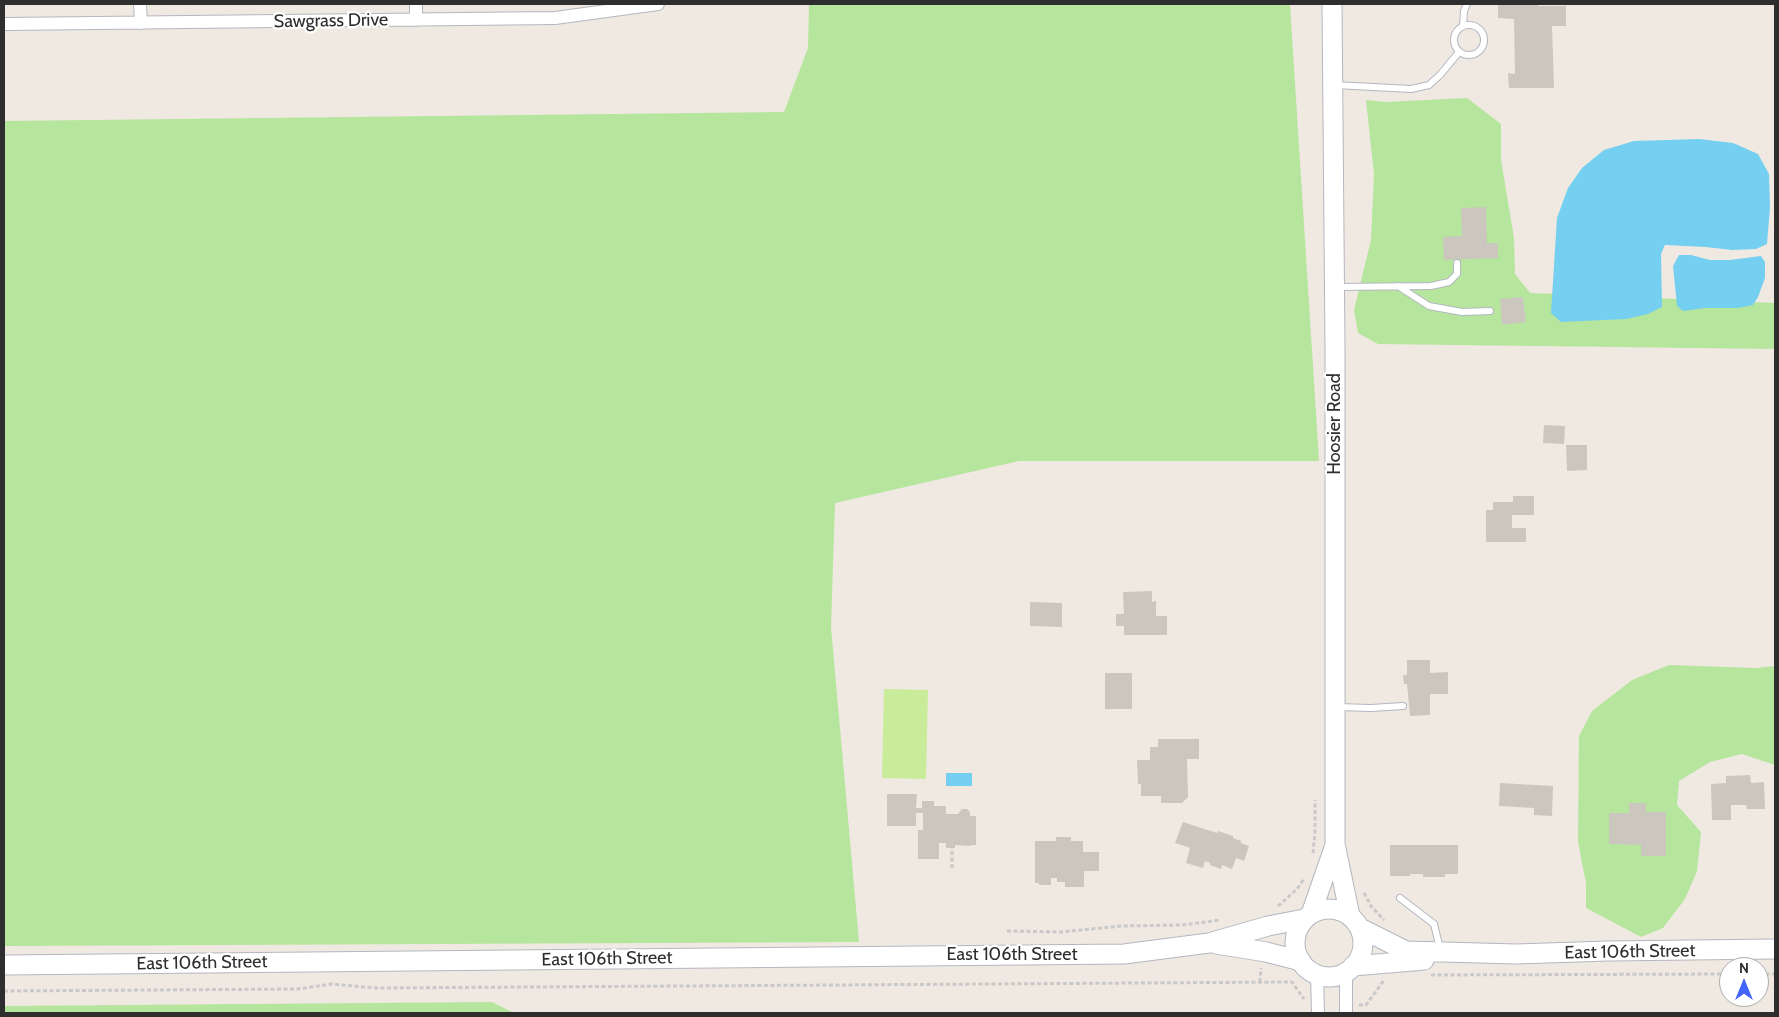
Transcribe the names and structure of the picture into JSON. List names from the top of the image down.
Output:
{
  "streets": {
    "street": ["Sawgrass Drive", "Hoosier Road", "East 106th Street"]
  },
  "crossings": [
    ["Hoosier Road", "East 106th Street"]
  ],
  "north": "top"
}
